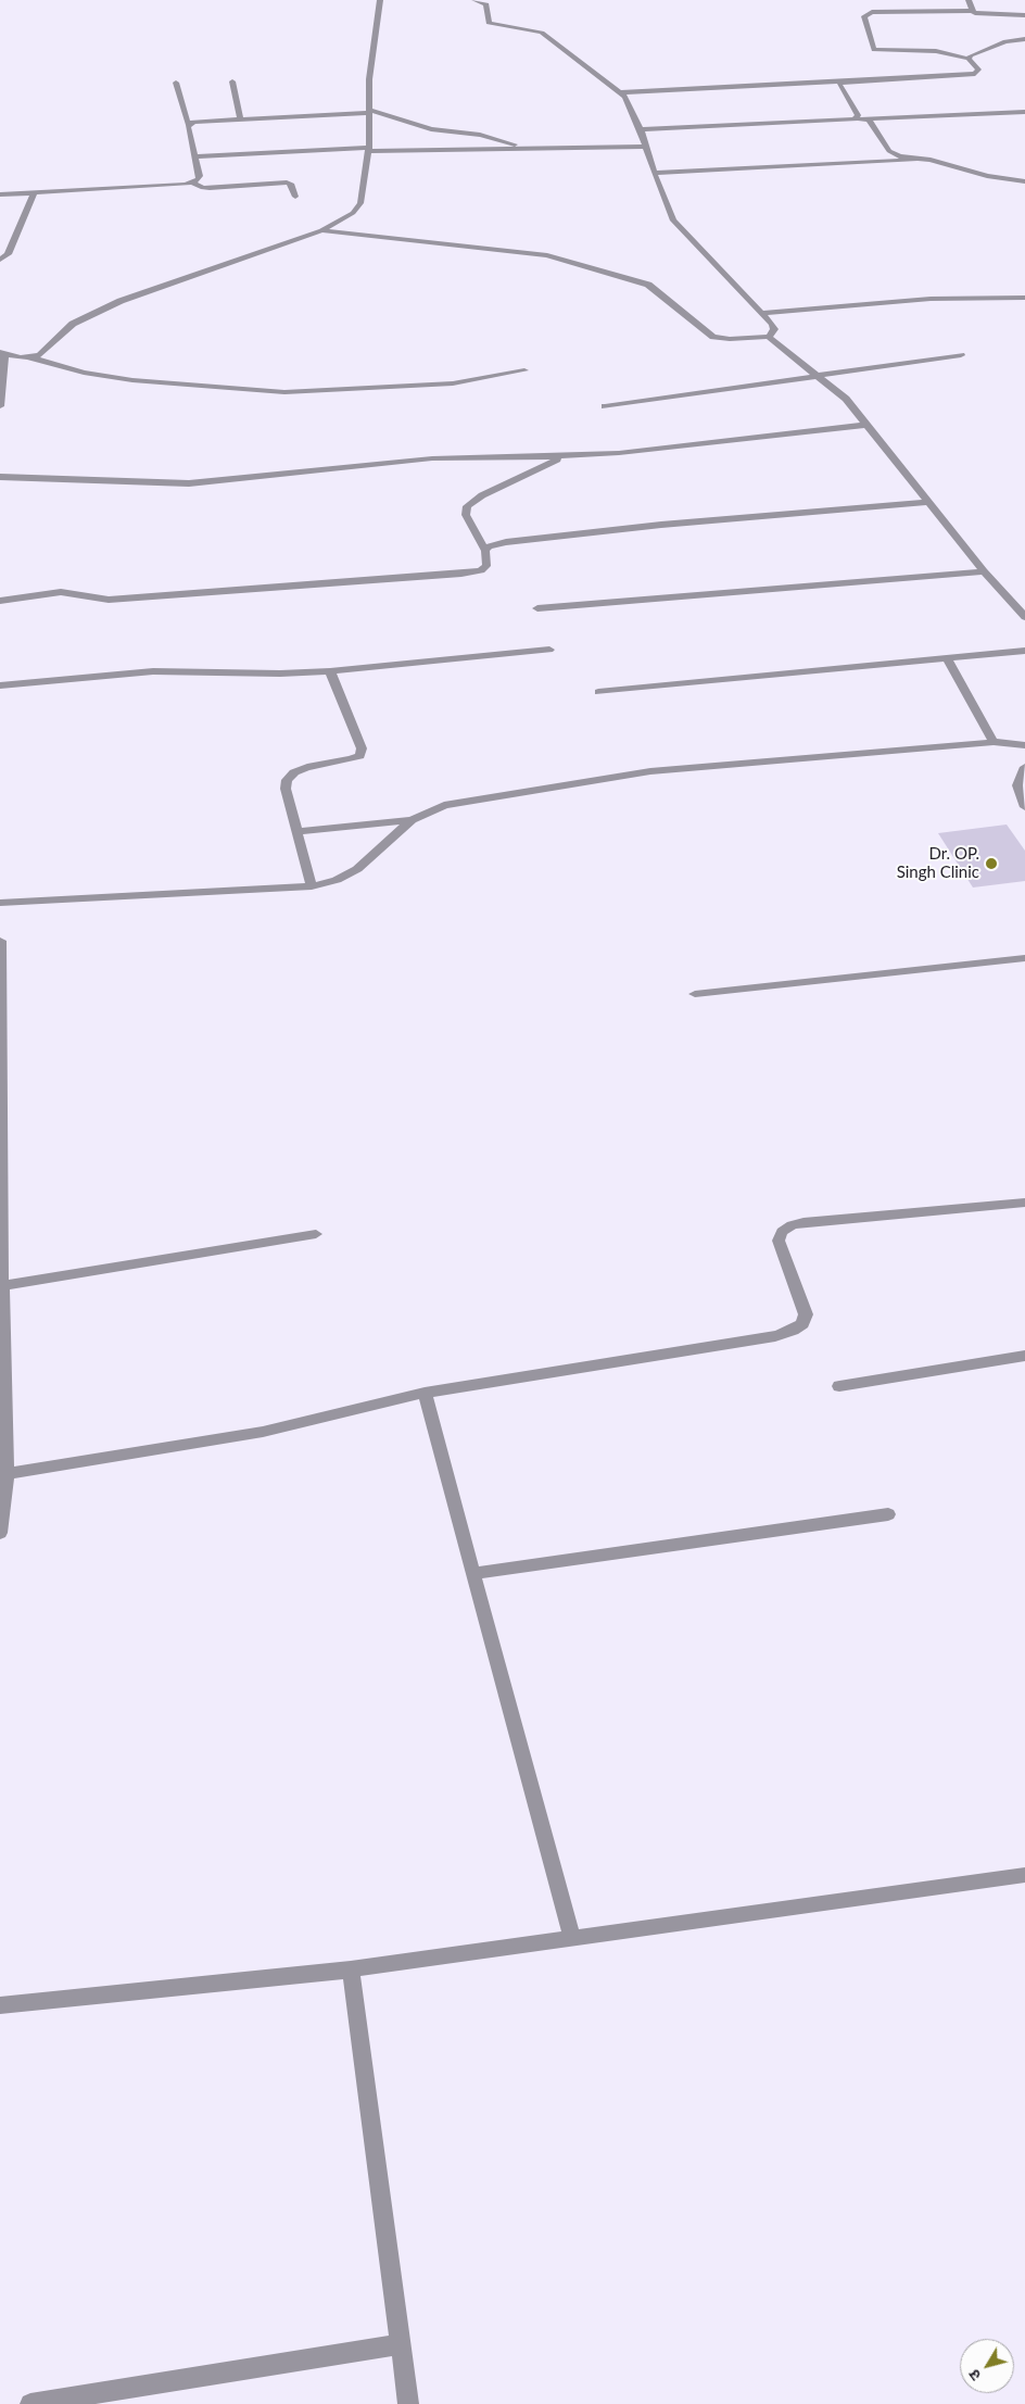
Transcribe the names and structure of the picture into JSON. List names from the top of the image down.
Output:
{
  "places": ["Dr. OP. Singh Clinic"],
  "north": "bottom left"
}
